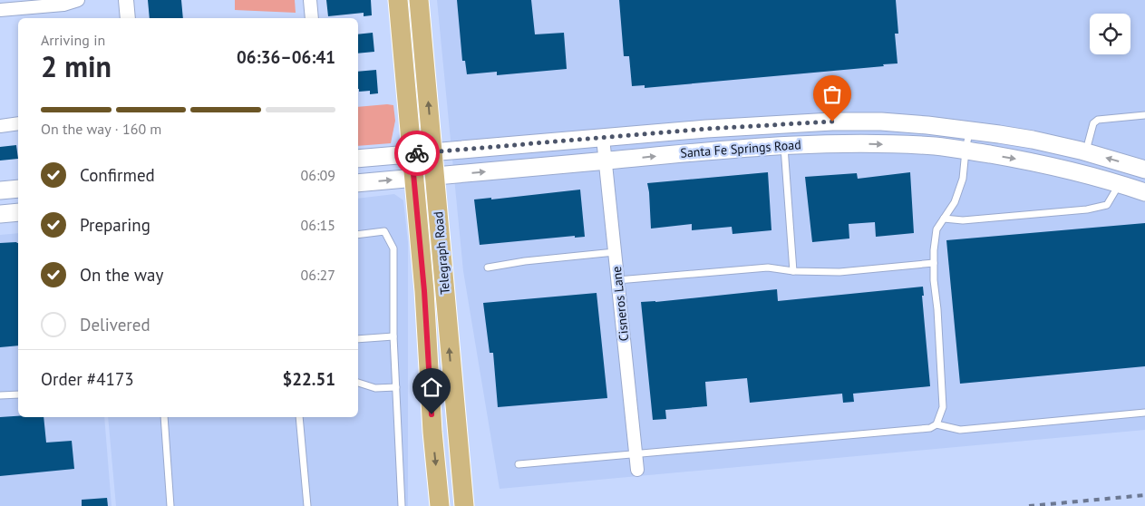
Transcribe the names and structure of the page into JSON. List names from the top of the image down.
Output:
{
  "streets": {
    "main road": ["Santa Fe Springs Road", "Telegraph Road"],
    "street": ["Cisneros Lane"]
  },
  "crossings": [
    ["Santa Fe Springs Road", "Telegraph Road"],
    ["Santa Fe Springs Road", "Cisneros Lane"]
  ],
  "page": {
    "heading": ["2 min", "Arriving in", "06:36–06:41"],
    "panel": ["Order #4173", "$22.51"],
    "bar": "On the way · 160 m",
    "list": [
      ["Confirmed", "06:09"],
      ["Preparing", "06:15"],
      ["On the way", "06:27"],
      "Delivered"
    ]
  }
}
